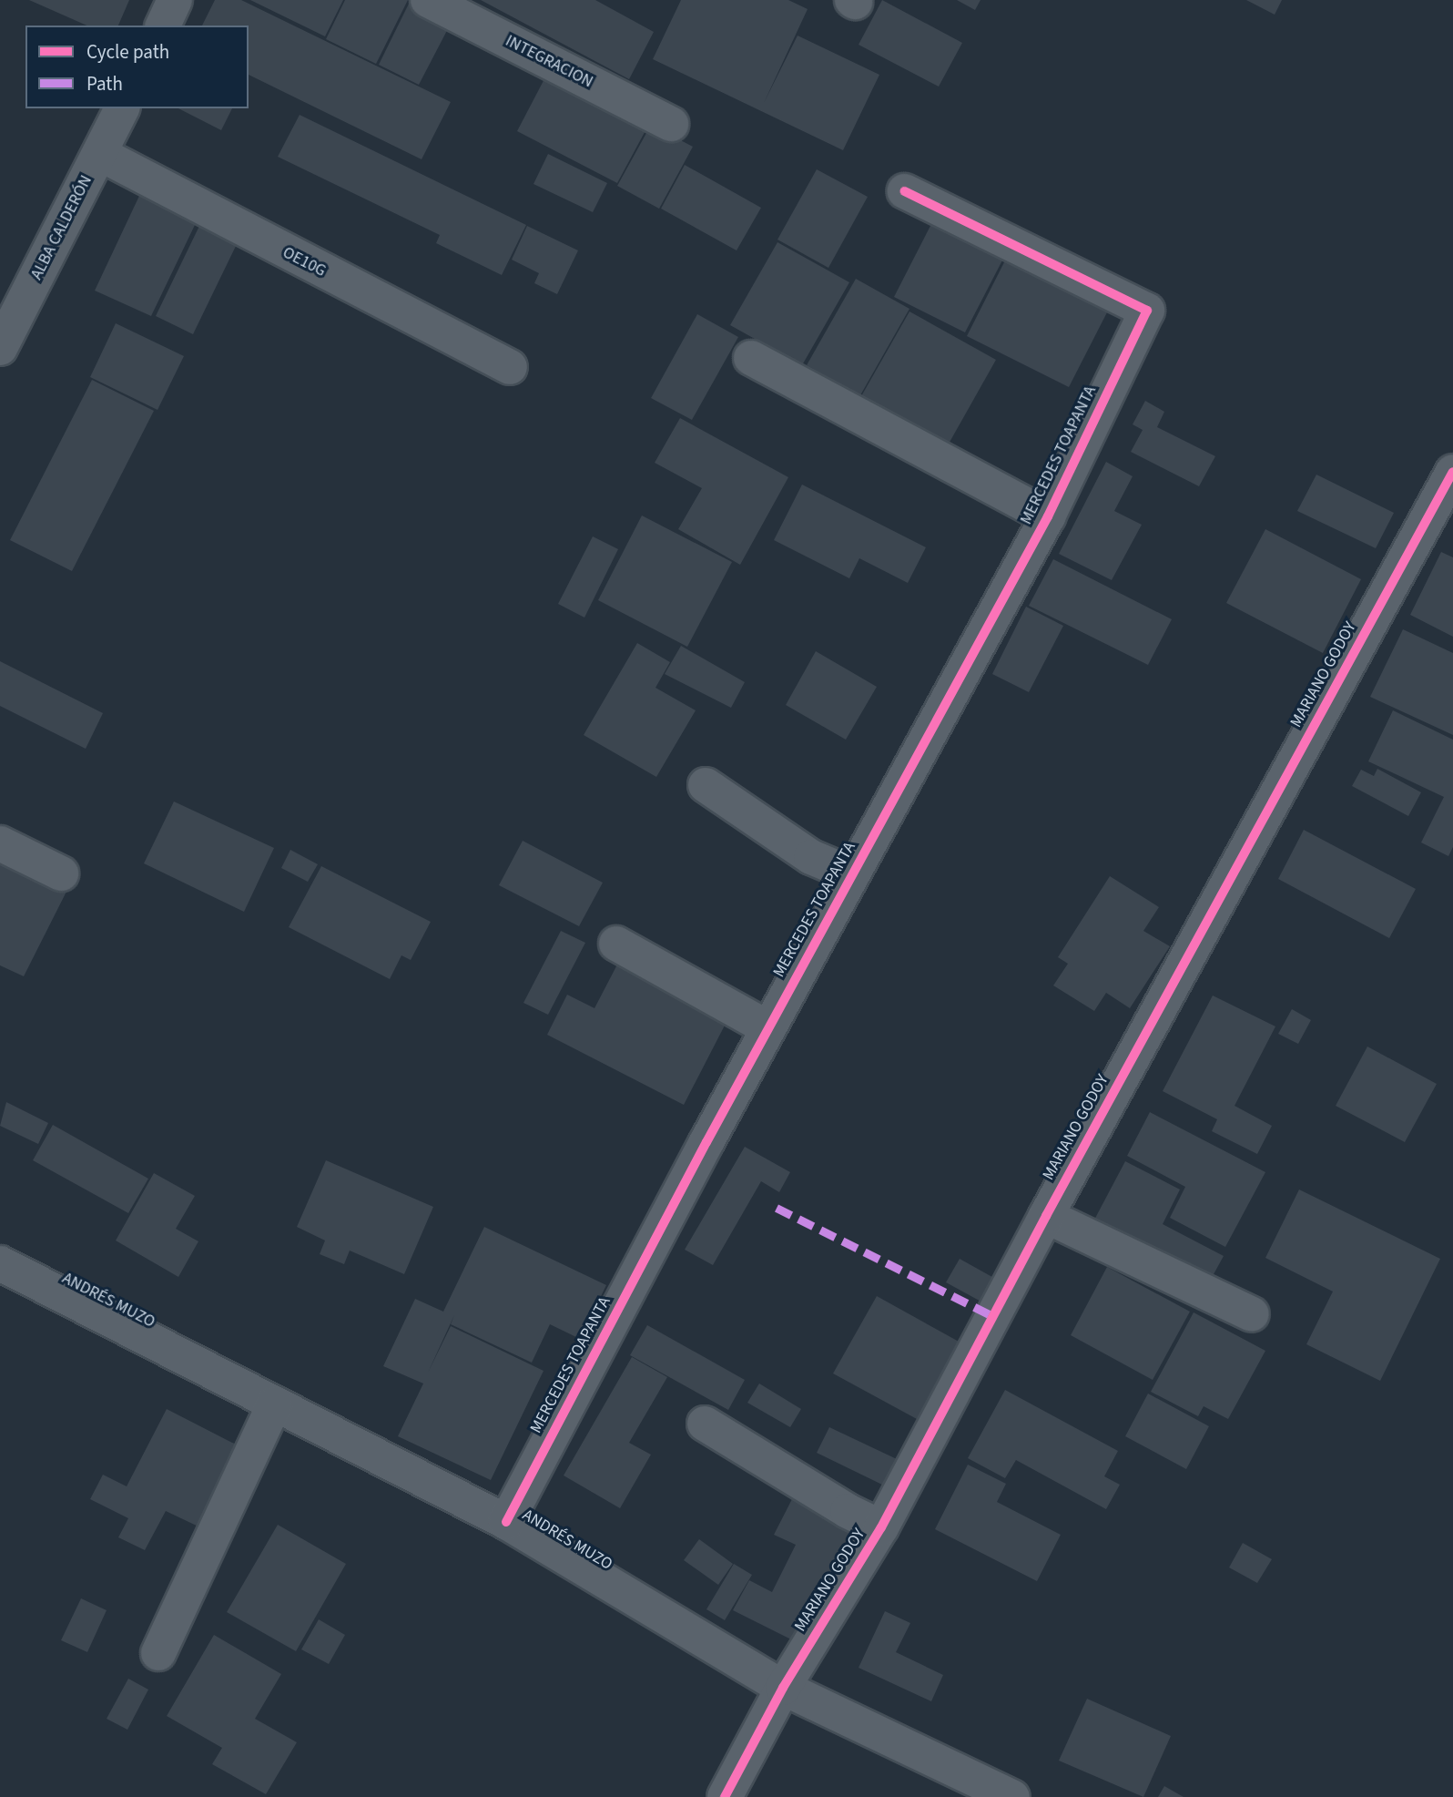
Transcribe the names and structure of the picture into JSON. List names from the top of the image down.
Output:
{
  "streets": {
    "street": [
      "INTEGRACION",
      "ALBA CALDERÓN",
      "OE10G",
      "MERCEDES TOAPANTA",
      "MARIANO GODOY",
      "ANDRÉS MUZO"
    ]
  },
  "crossings": [
    ["ALBA CALDERÓN", "OE10G"],
    ["MERCEDES TOAPANTA", "ANDRÉS MUZO"],
    ["MARIANO GODOY", "ANDRÉS MUZO"]
  ],
  "legend": ["Cycle path", "Path"]
}
